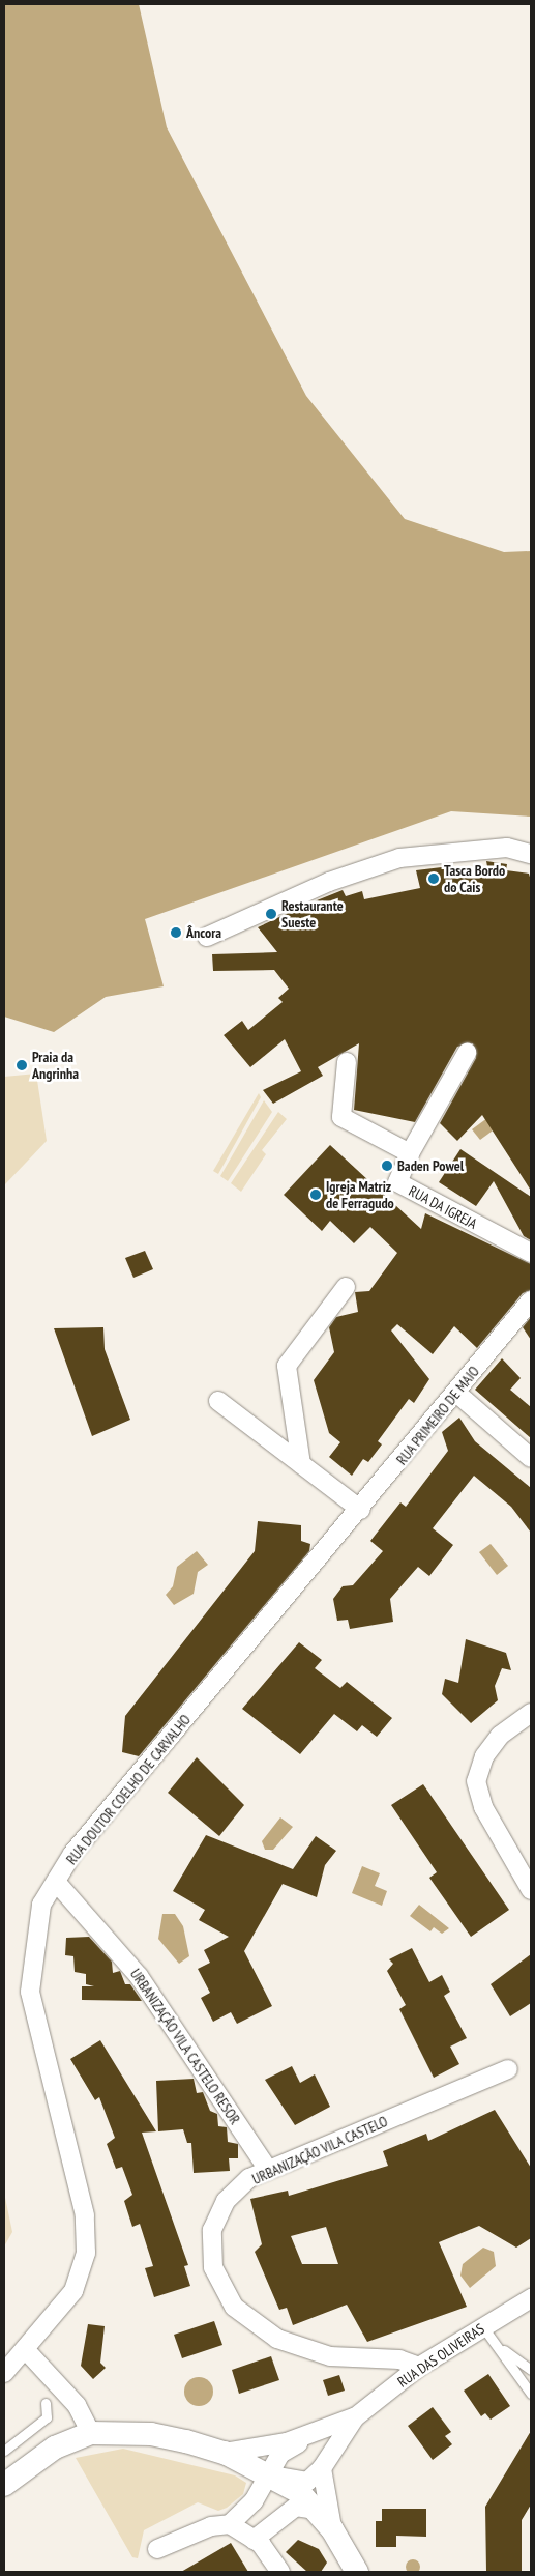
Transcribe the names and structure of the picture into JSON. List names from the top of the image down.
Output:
{
  "streets": {
    "street": [
      "RUA DA IGREJA",
      "RUA PRIMEIRO DE MAIO",
      "RUA DOUTOR COELHO DE CARVALHO",
      "URBANIZAÇÃO VILA CASTELO RESOR",
      "URBANIZAÇÃO VILA CASTELO",
      "RUA DAS OLIVEIRAS"
    ]
  },
  "crossings": [
    ["RUA PRIMEIRO DE MAIO", "RUA DOUTOR COELHO DE CARVALHO"],
    ["RUA DOUTOR COELHO DE CARVALHO", "URBANIZAÇÃO VILA CASTELO RESOR"],
    ["URBANIZAÇÃO VILA CASTELO RESOR", "URBANIZAÇÃO VILA CASTELO"],
    ["URBANIZAÇÃO VILA CASTELO", "RUA DAS OLIVEIRAS"]
  ],
  "places": [
    "Tasca Bordo do Cais",
    "Restaurante Sueste",
    "Âncora",
    "Praia da Angrinha",
    "Baden Powel",
    "Igreja Matriz de Ferragudo"
  ]
}
